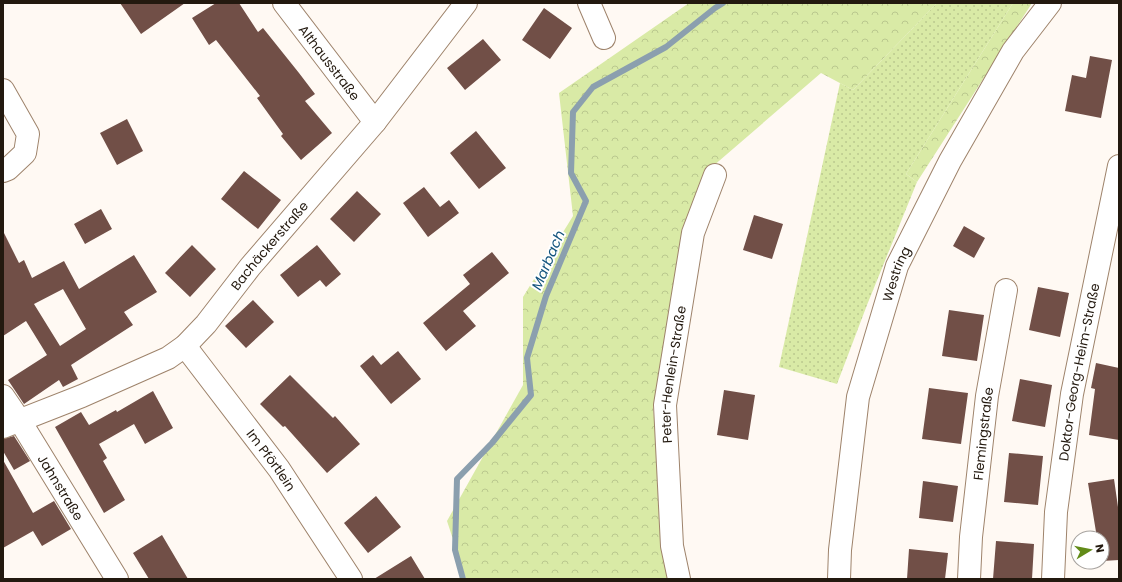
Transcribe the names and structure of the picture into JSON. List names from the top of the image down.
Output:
{
  "streets": {
    "street": [
      "Althausstraße",
      "Bachäckerstraße",
      "Westring",
      "Doktor-Georg-Heim-Straße",
      "Peter-Henlein-Straße",
      "Flemingstraße",
      "Im Pförtlein",
      "Jahnstraße"
    ]
  },
  "crossings": [
    ["Althausstraße", "Bachäckerstraße"],
    ["Bachäckerstraße", "Im Pförtlein"],
    ["Bachäckerstraße", "Jahnstraße"]
  ],
  "water": ["Marbach"],
  "north": "right"
}
